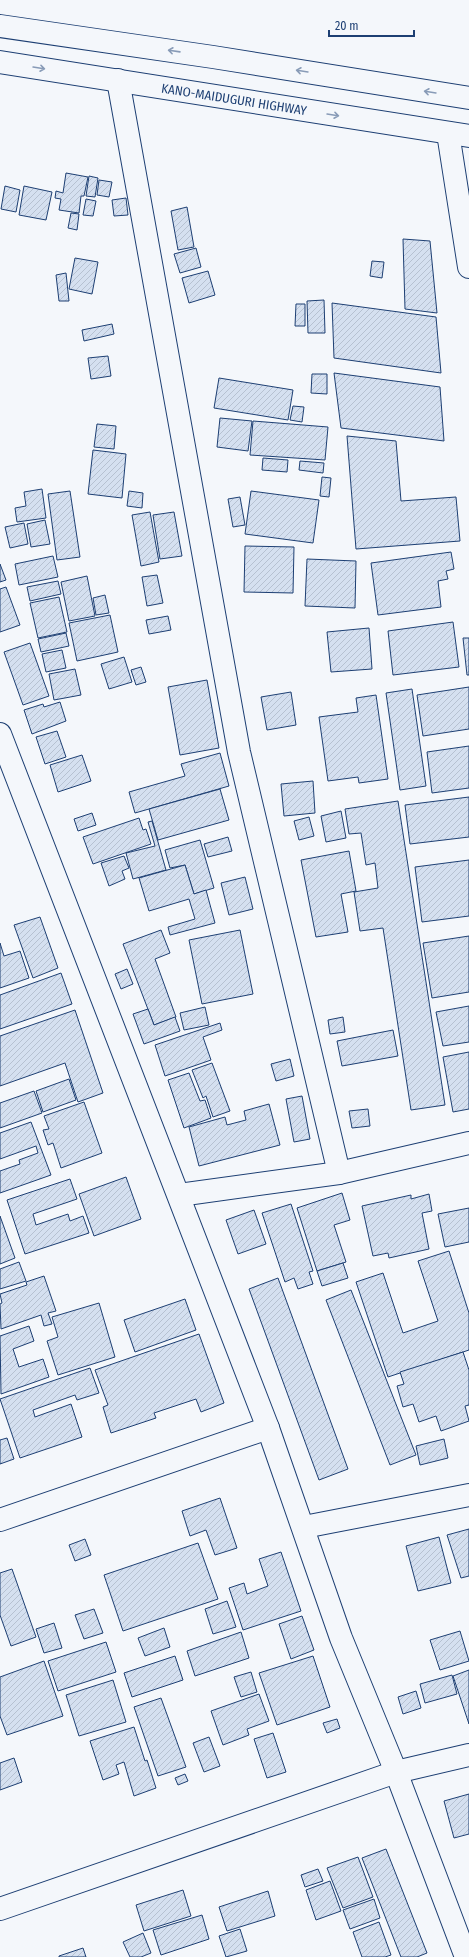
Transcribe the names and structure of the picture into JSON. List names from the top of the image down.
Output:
{
  "streets": {
    "main road": ["KANO-MAIDUGURI HIGHWAY"]
  },
  "scale_bar": "20 m"
}
